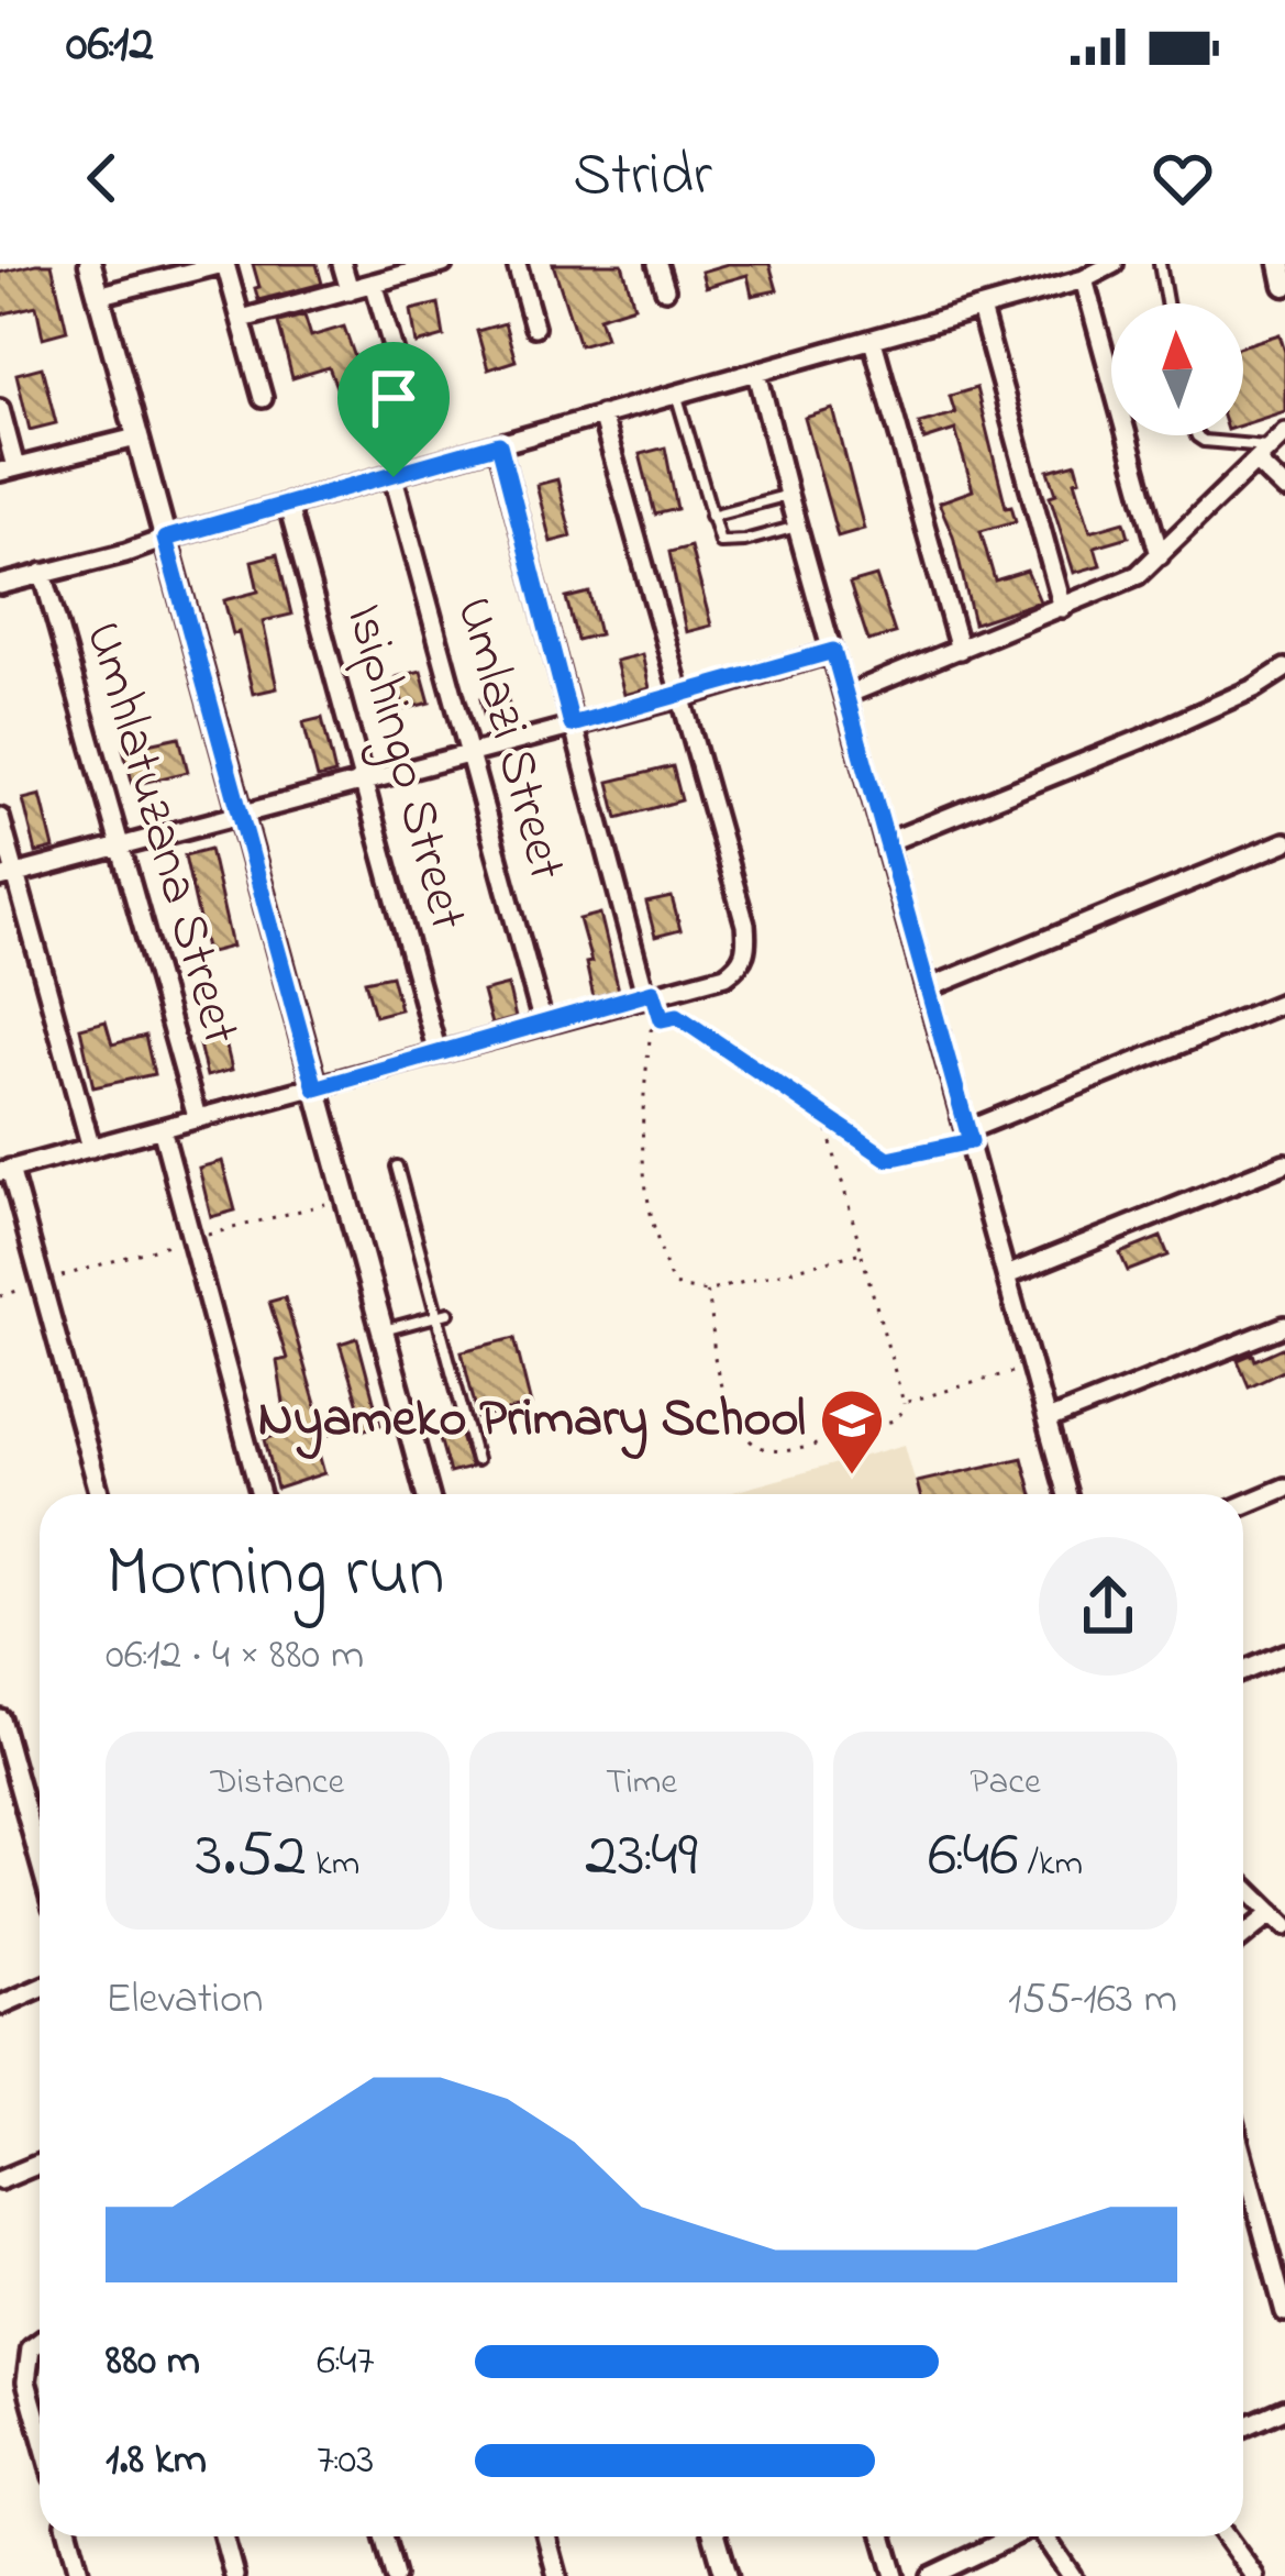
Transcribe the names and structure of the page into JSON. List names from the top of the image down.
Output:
{
  "streets": {
    "street": ["Umlazi Street", "Isiphingo Street", "Umhlatuzana Street"]
  },
  "places": {
    "school or university": ["Nyameko Primary School"]
  },
  "north": "top",
  "page": {
    "status": "06:12",
    "header": "Stridr",
    "heading": ["Morning run", "06:12 · 4 × 880 m"],
    "stats": [
      ["Distance", "3.52 km"],
      ["Time", "23:49"],
      ["Pace", "6:46 /km"]
    ],
    "chart": ["Elevation", "155–163 m"],
    "list": [
      {
        "name": "880 m",
        "note": "6:47"
      },
      {
        "name": "1.8 km",
        "note": "7:03"
      }
    ]
  }
}
